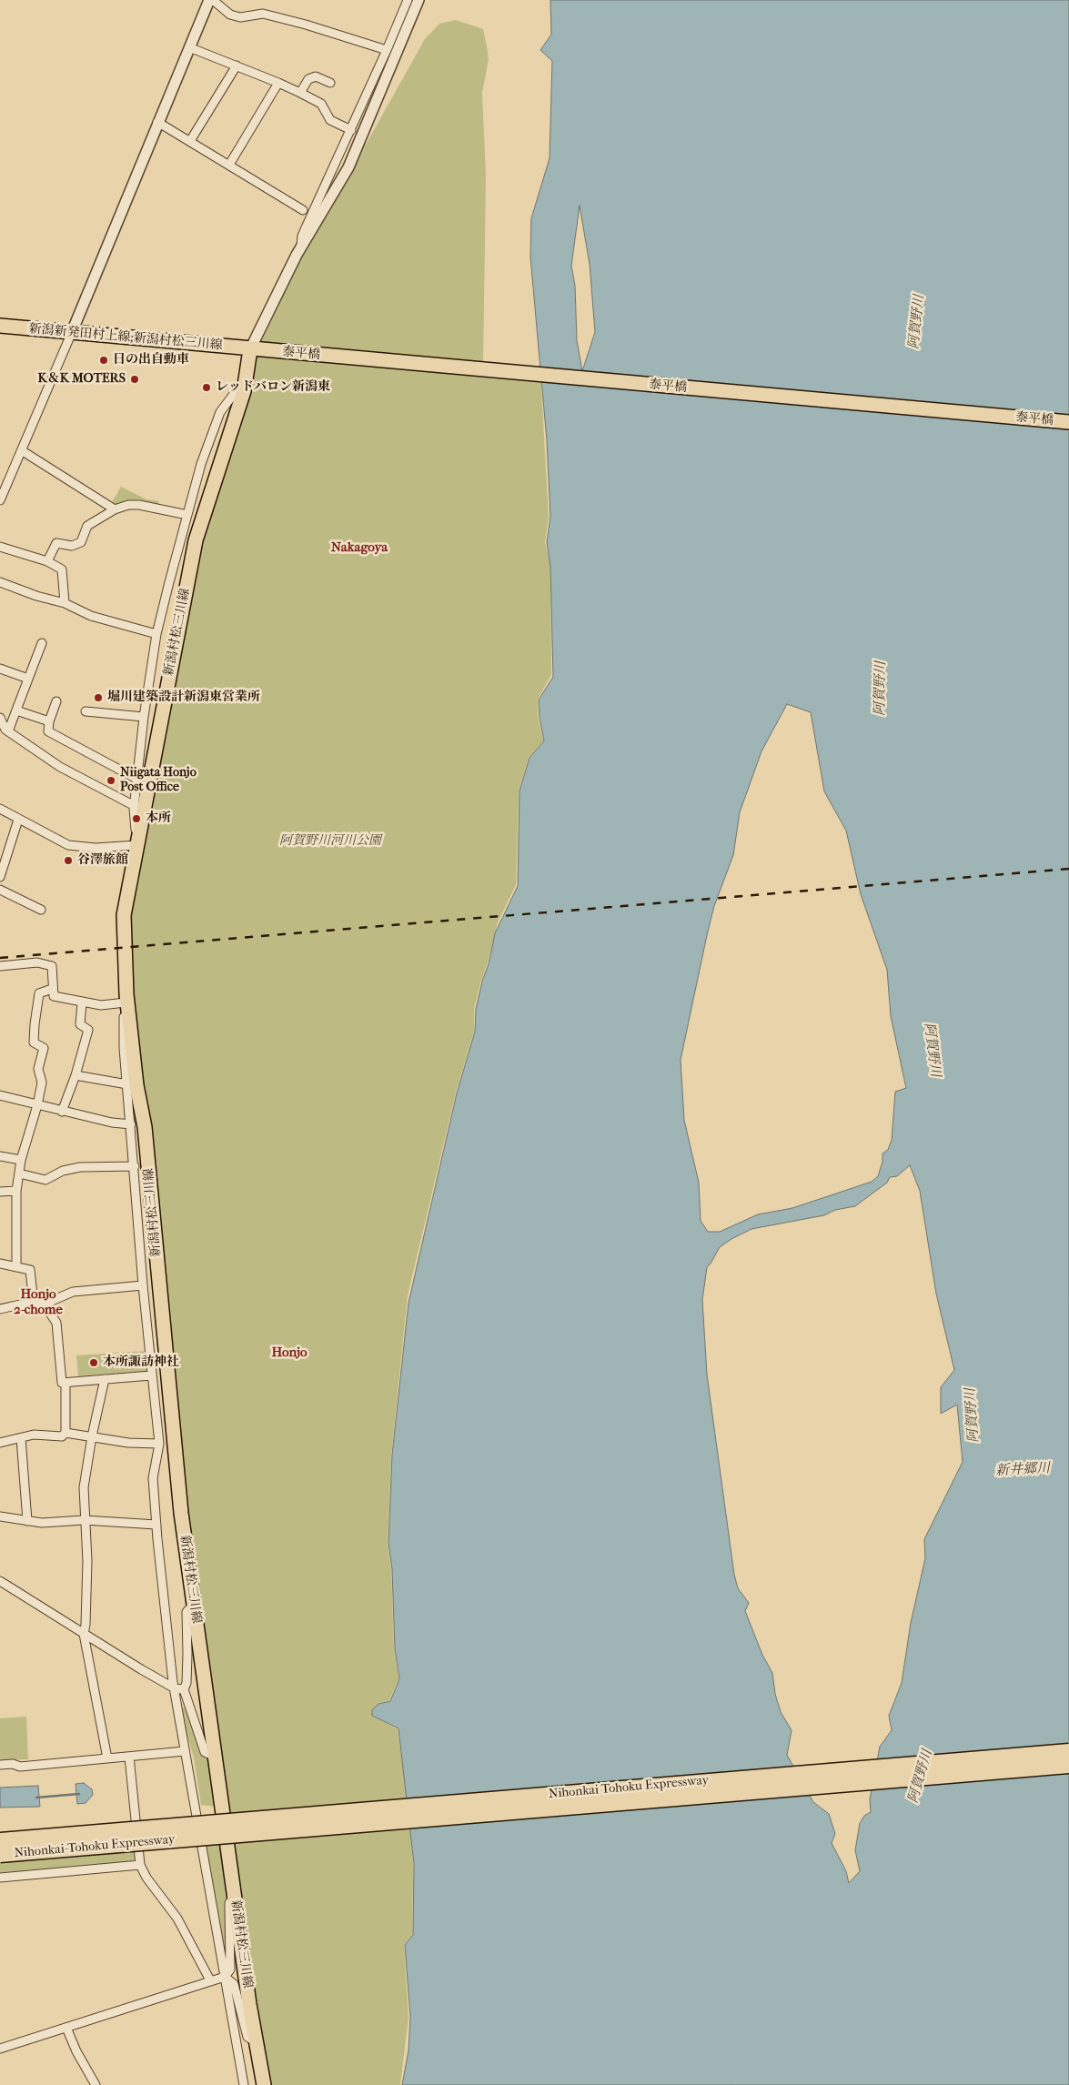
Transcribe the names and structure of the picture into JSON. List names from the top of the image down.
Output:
{
  "streets": {
    "highway": ["Nihonkai Tohoku Expressway"],
    "main road": ["新潟新発田村上線;新潟村松三川線", "泰平橋", "新潟村松三川線"]
  },
  "crossings": [
    ["新潟新発田村上線;新潟村松三川線", "泰平橋"],
    ["新潟新発田村上線;新潟村松三川線", "新潟村松三川線"]
  ],
  "districts": ["Nakagoya", "Honjo 2-chome", "Honjo"],
  "water": ["阿賀野川", "新井郷川"],
  "parks": ["阿賀野川河川公園"],
  "places": [
    "日の出自動車",
    "K＆K MOTERS",
    "レッドバロン新潟東",
    "堀川建築設計新潟東営業所",
    "Niigata Honjo Post Office",
    "本所",
    "谷澤旅館",
    "本所諏訪神社"
  ]
}
